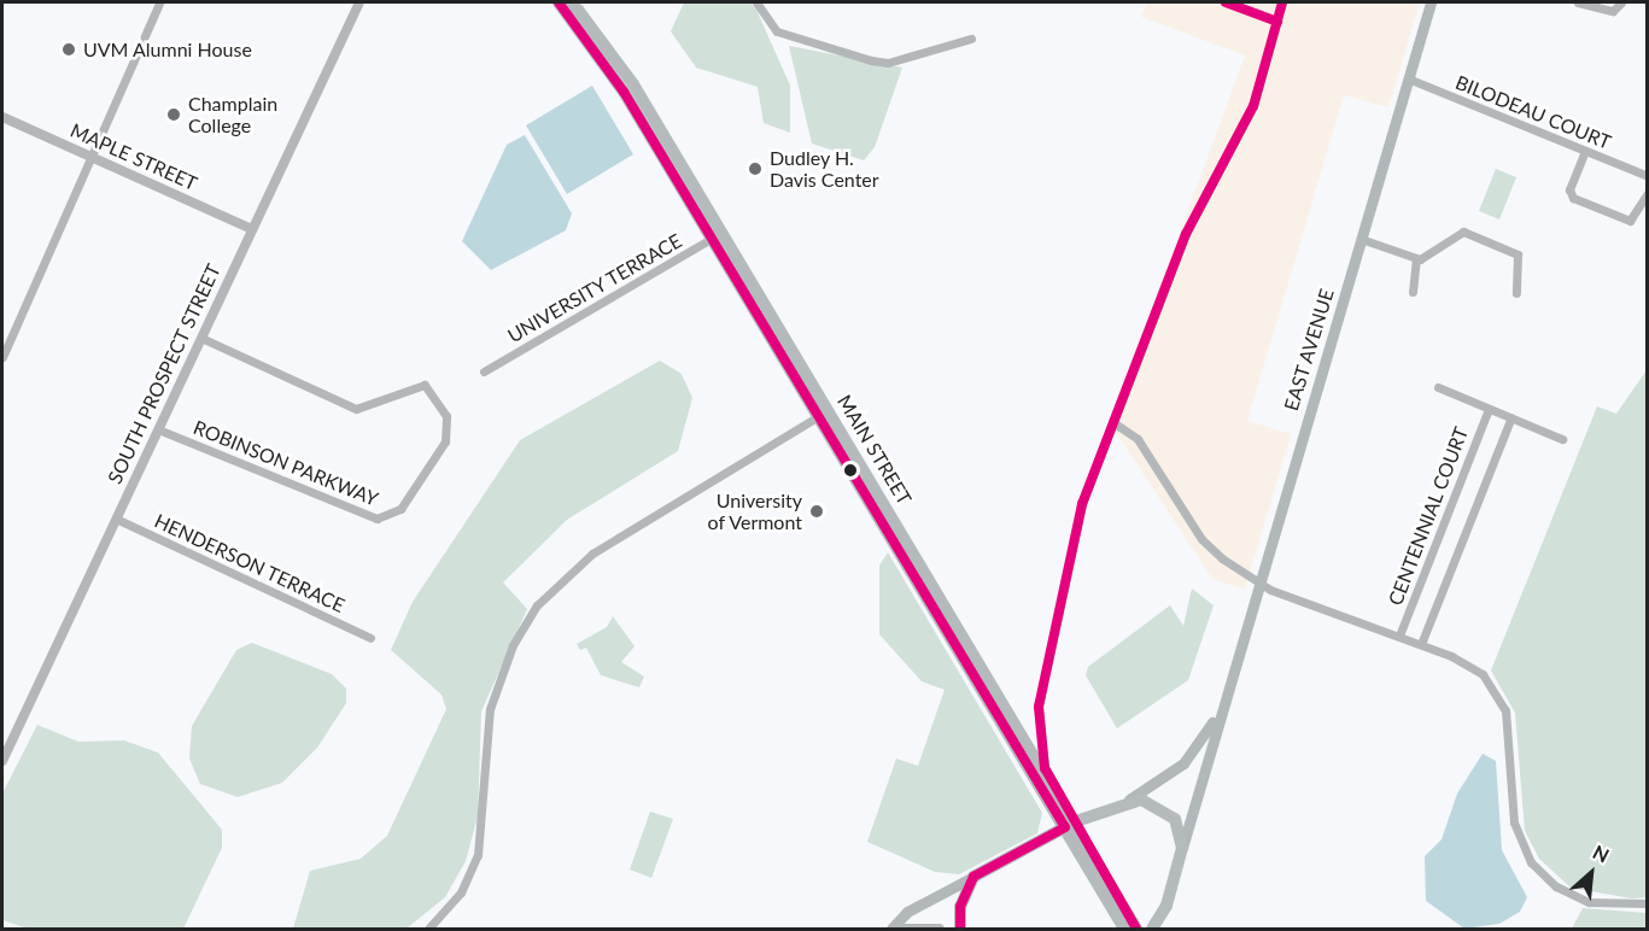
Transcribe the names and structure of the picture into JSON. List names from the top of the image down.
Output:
{
  "streets": {
    "main road": ["EAST AVENUE", "MAIN STREET"],
    "street": [
      "BILODEAU COURT",
      "MAPLE STREET",
      "UNIVERSITY TERRACE",
      "SOUTH PROSPECT STREET",
      "ROBINSON PARKWAY",
      "CENTENNIAL COURT",
      "HENDERSON TERRACE"
    ]
  },
  "crossings": [
    ["BILODEAU COURT", "EAST AVENUE"],
    ["MAPLE STREET", "SOUTH PROSPECT STREET"],
    ["UNIVERSITY TERRACE", "MAIN STREET"],
    ["EAST AVENUE", "MAIN STREET"],
    ["SOUTH PROSPECT STREET", "ROBINSON PARKWAY"],
    ["SOUTH PROSPECT STREET", "HENDERSON TERRACE"]
  ],
  "places": [
    "UVM Alumni House",
    "Champlain College",
    "Dudley H. Davis Center",
    "University of Vermont"
  ],
  "north": "top right"
}
